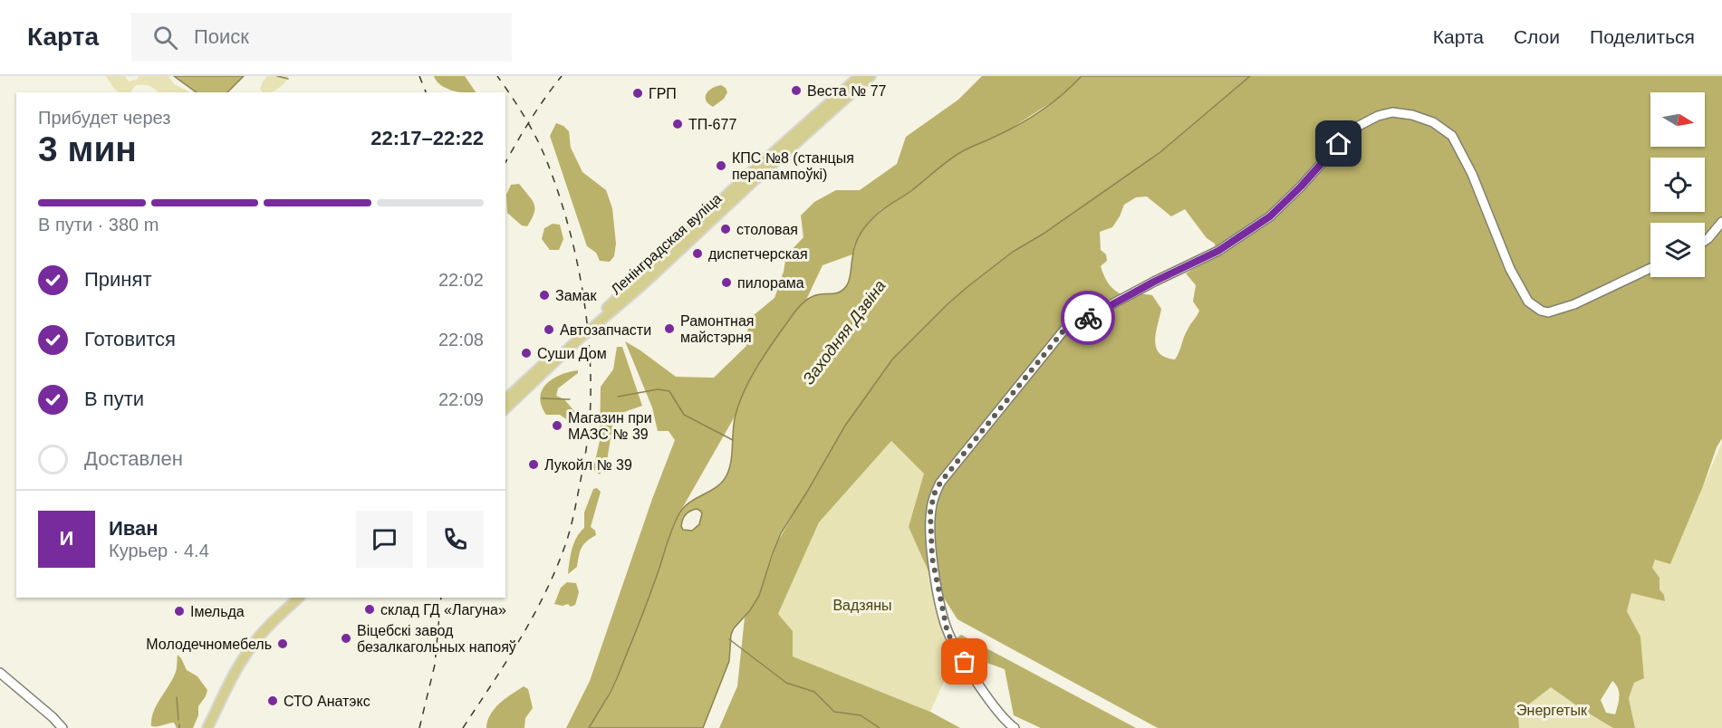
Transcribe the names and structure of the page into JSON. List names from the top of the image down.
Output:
{
  "streets": {
    "main road": ["Ленінградская вуліца"]
  },
  "water": ["Заходняя Дзвіна"],
  "parks": ["Вадзяны", "Энергетык"],
  "places": [
    "Веста № 77",
    "ГРП",
    "ТП-677",
    "КПС №8 (станцыя перапампоўкі)",
    "столовая",
    "диспетчерская",
    "пилорама",
    "Замак",
    "Рамонтная майстэрня",
    "Автозапчасти",
    "Суши Дом",
    "Магазин при МАЗС № 39",
    "Лукойл № 39",
    "склад ГД «Лагуна»",
    "Імельда",
    "Віцебскі завод безалкагольных напояў",
    "Молодечномебель",
    "СТО Анатэкс"
  ],
  "north": "right",
  "page": {
    "header": "Карта",
    "search": "Поиск",
    "nav": ["Карта", "Слои", "Поделиться"],
    "heading": ["3 мин", "Прибудет через", "22:17–22:22"],
    "panel": ["Иван", "Курьер · 4.4"],
    "bar": "В пути · 380 m",
    "list": [
      ["Принят", "22:02"],
      ["Готовится", "22:08"],
      ["В пути", "22:09"],
      "Доставлен"
    ],
    "round": "И"
  }
}
